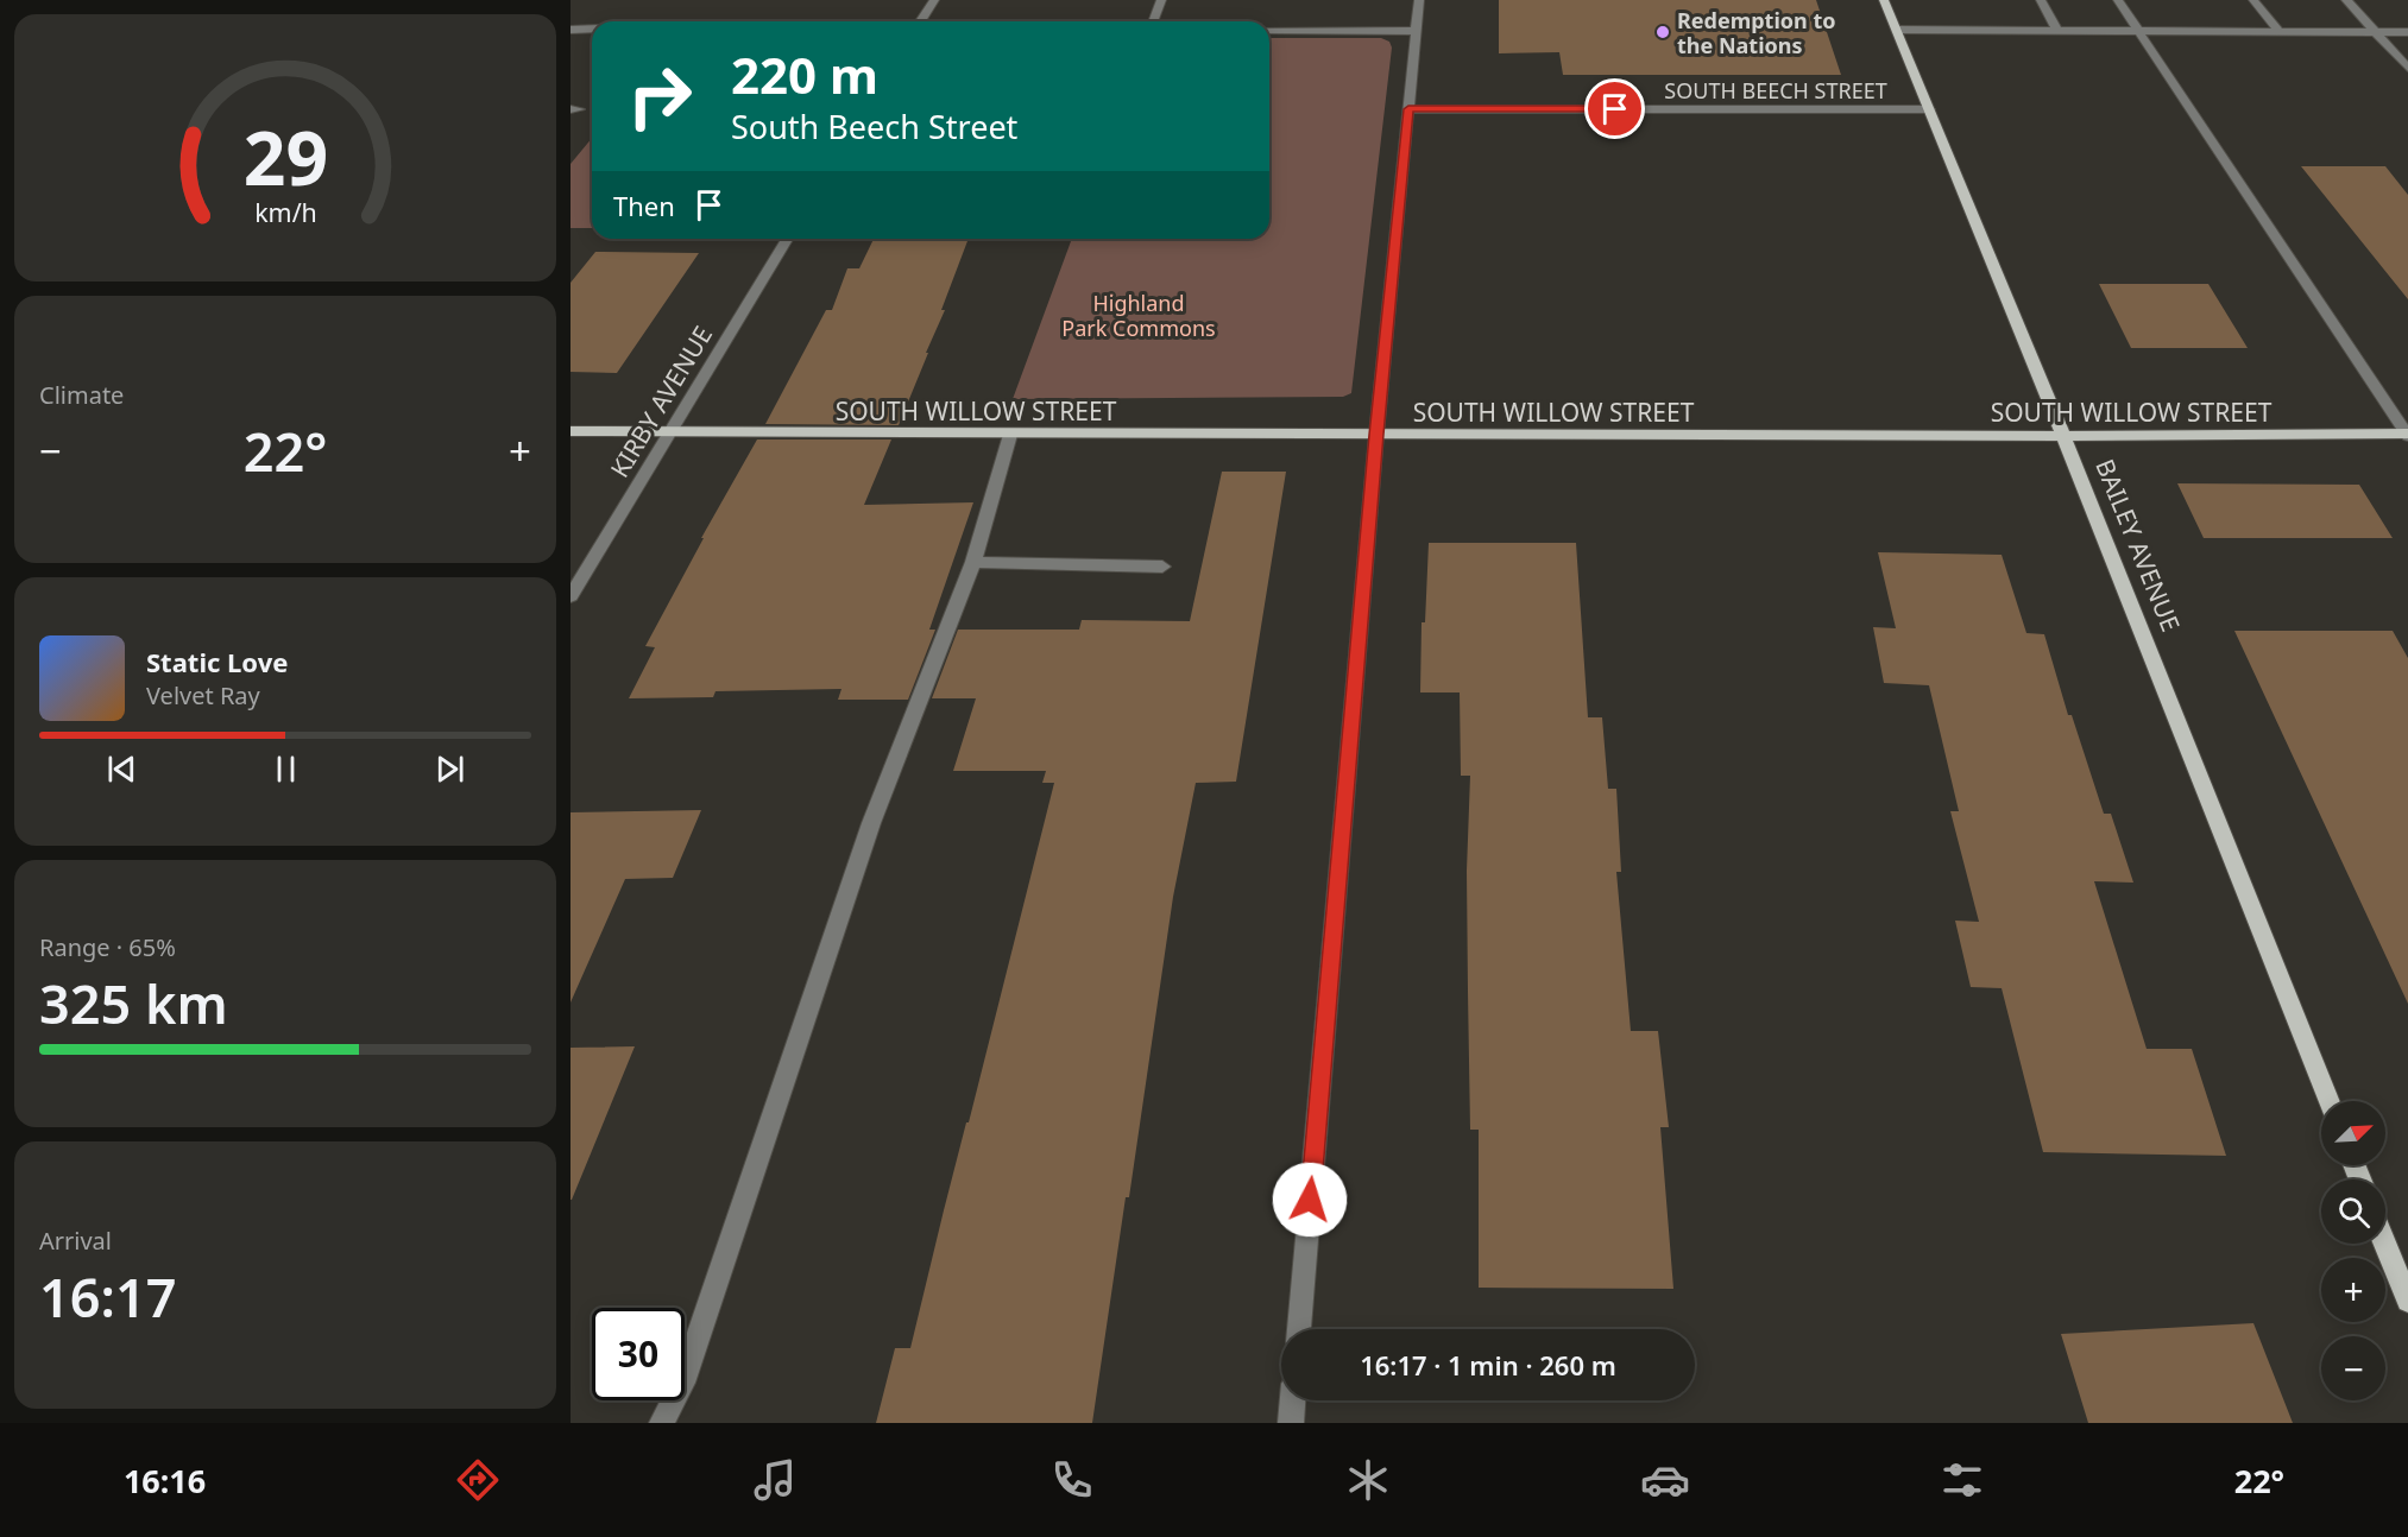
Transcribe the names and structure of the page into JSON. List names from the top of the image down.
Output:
{
  "streets": {
    "main road": ["SOUTH WILLOW STREET", "BAILEY AVENUE"],
    "street": ["SOUTH BEECH STREET", "KIRBY AVENUE"]
  },
  "crossings": [
    ["SOUTH BEECH STREET", "BAILEY AVENUE"],
    ["KIRBY AVENUE", "SOUTH WILLOW STREET"],
    ["SOUTH WILLOW STREET", "BAILEY AVENUE"]
  ],
  "parks": ["Highland Park Commons"],
  "places": ["Redemption to the Nations"],
  "north": "top right",
  "page": {
    "turn": ["220 m", "South Beech Street"],
    "then": "Then",
    "tile": [
      "Climate",
      ["Range · 65%", "325 km"],
      ["Arrival", "16:17"]
    ],
    "heat": ["−", "22°", "+"],
    "song": ["Static Love", "Velvet Ray"],
    "map_buttons": ["+", "−"],
    "limit": "30",
    "trip": "16:17 · 1 min · 260 m",
    "tabs": ["16:16", "22°"],
    "gauge": ["29", "km/h"]
  }
}
